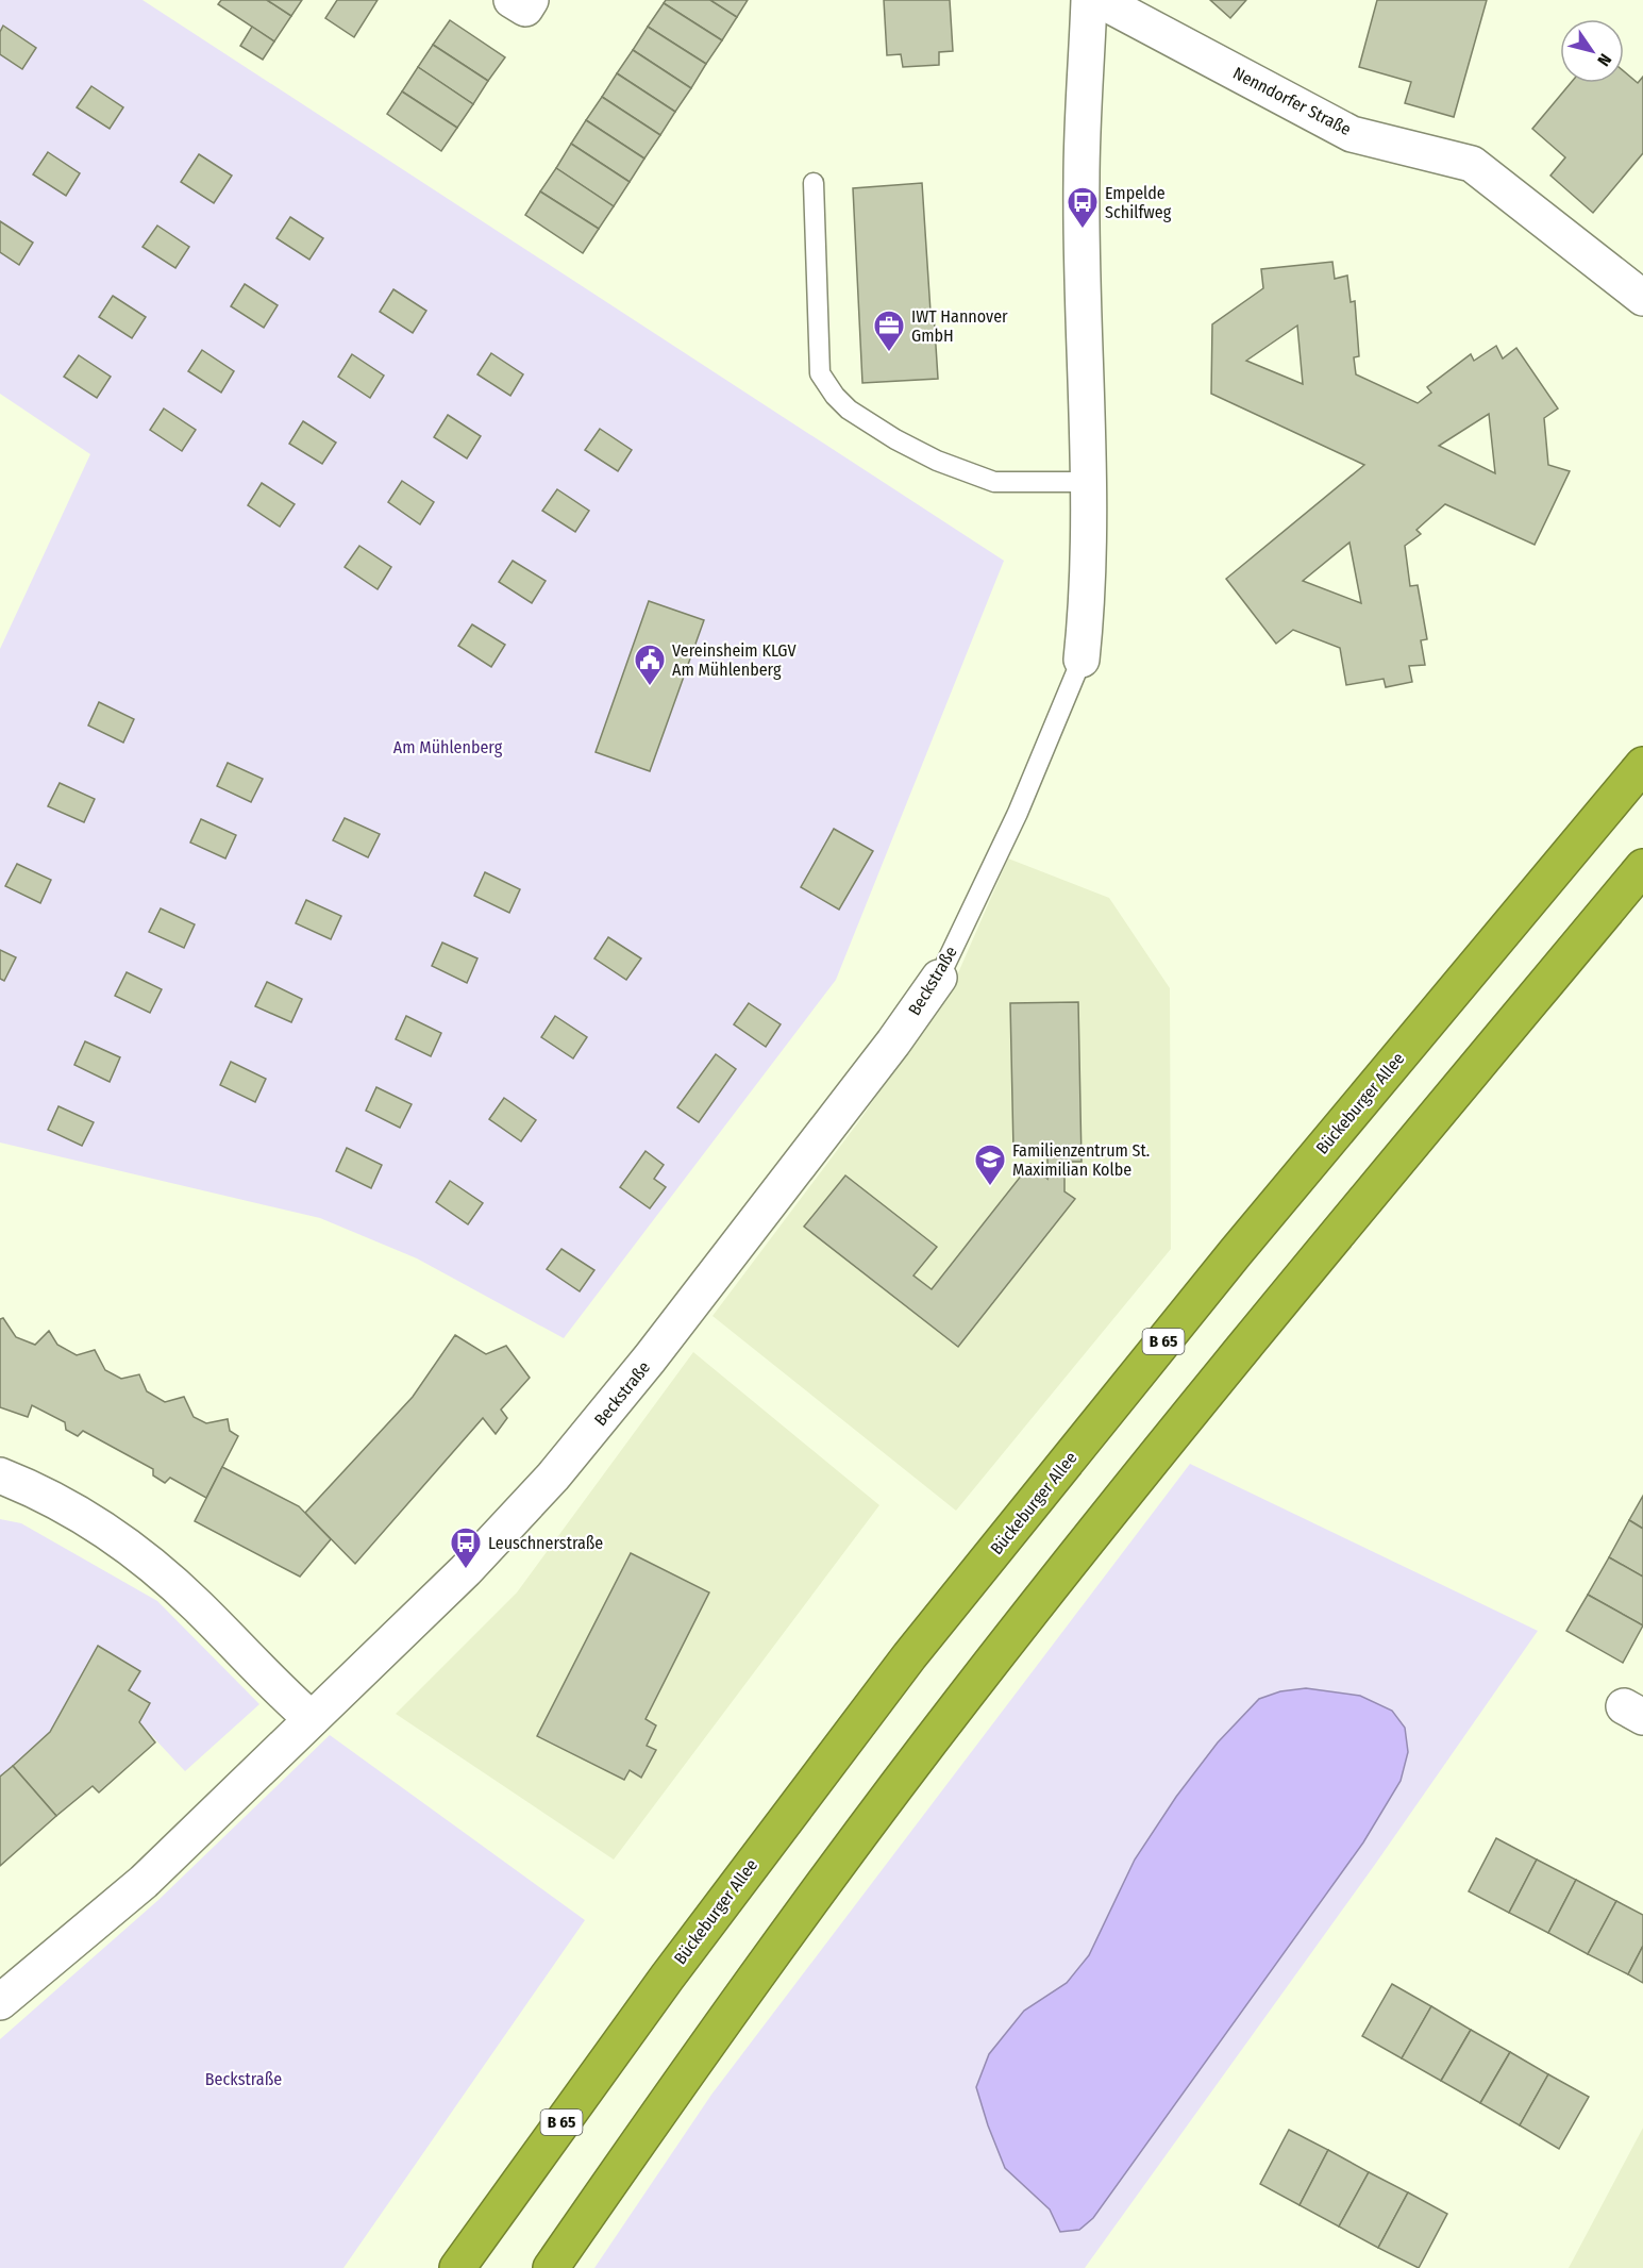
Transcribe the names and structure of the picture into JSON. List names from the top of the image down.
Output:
{
  "streets": {
    "highway": ["Bückeburger Allee", "B 65"],
    "street": ["Nenndorfer Straße", "Beckstraße"]
  },
  "parks": ["Am Mühlenberg", "Beckstraße"],
  "places": {
    "bus stop": ["Empelde Schilfweg", "Leuschnerstraße"],
    "office": ["IWT Hannover GmbH"],
    "public building": ["Vereinsheim KLGV Am Mühlenberg"],
    "school or university": ["Familienzentrum St. Maximilian Kolbe"]
  },
  "north": "bottom right"
}
